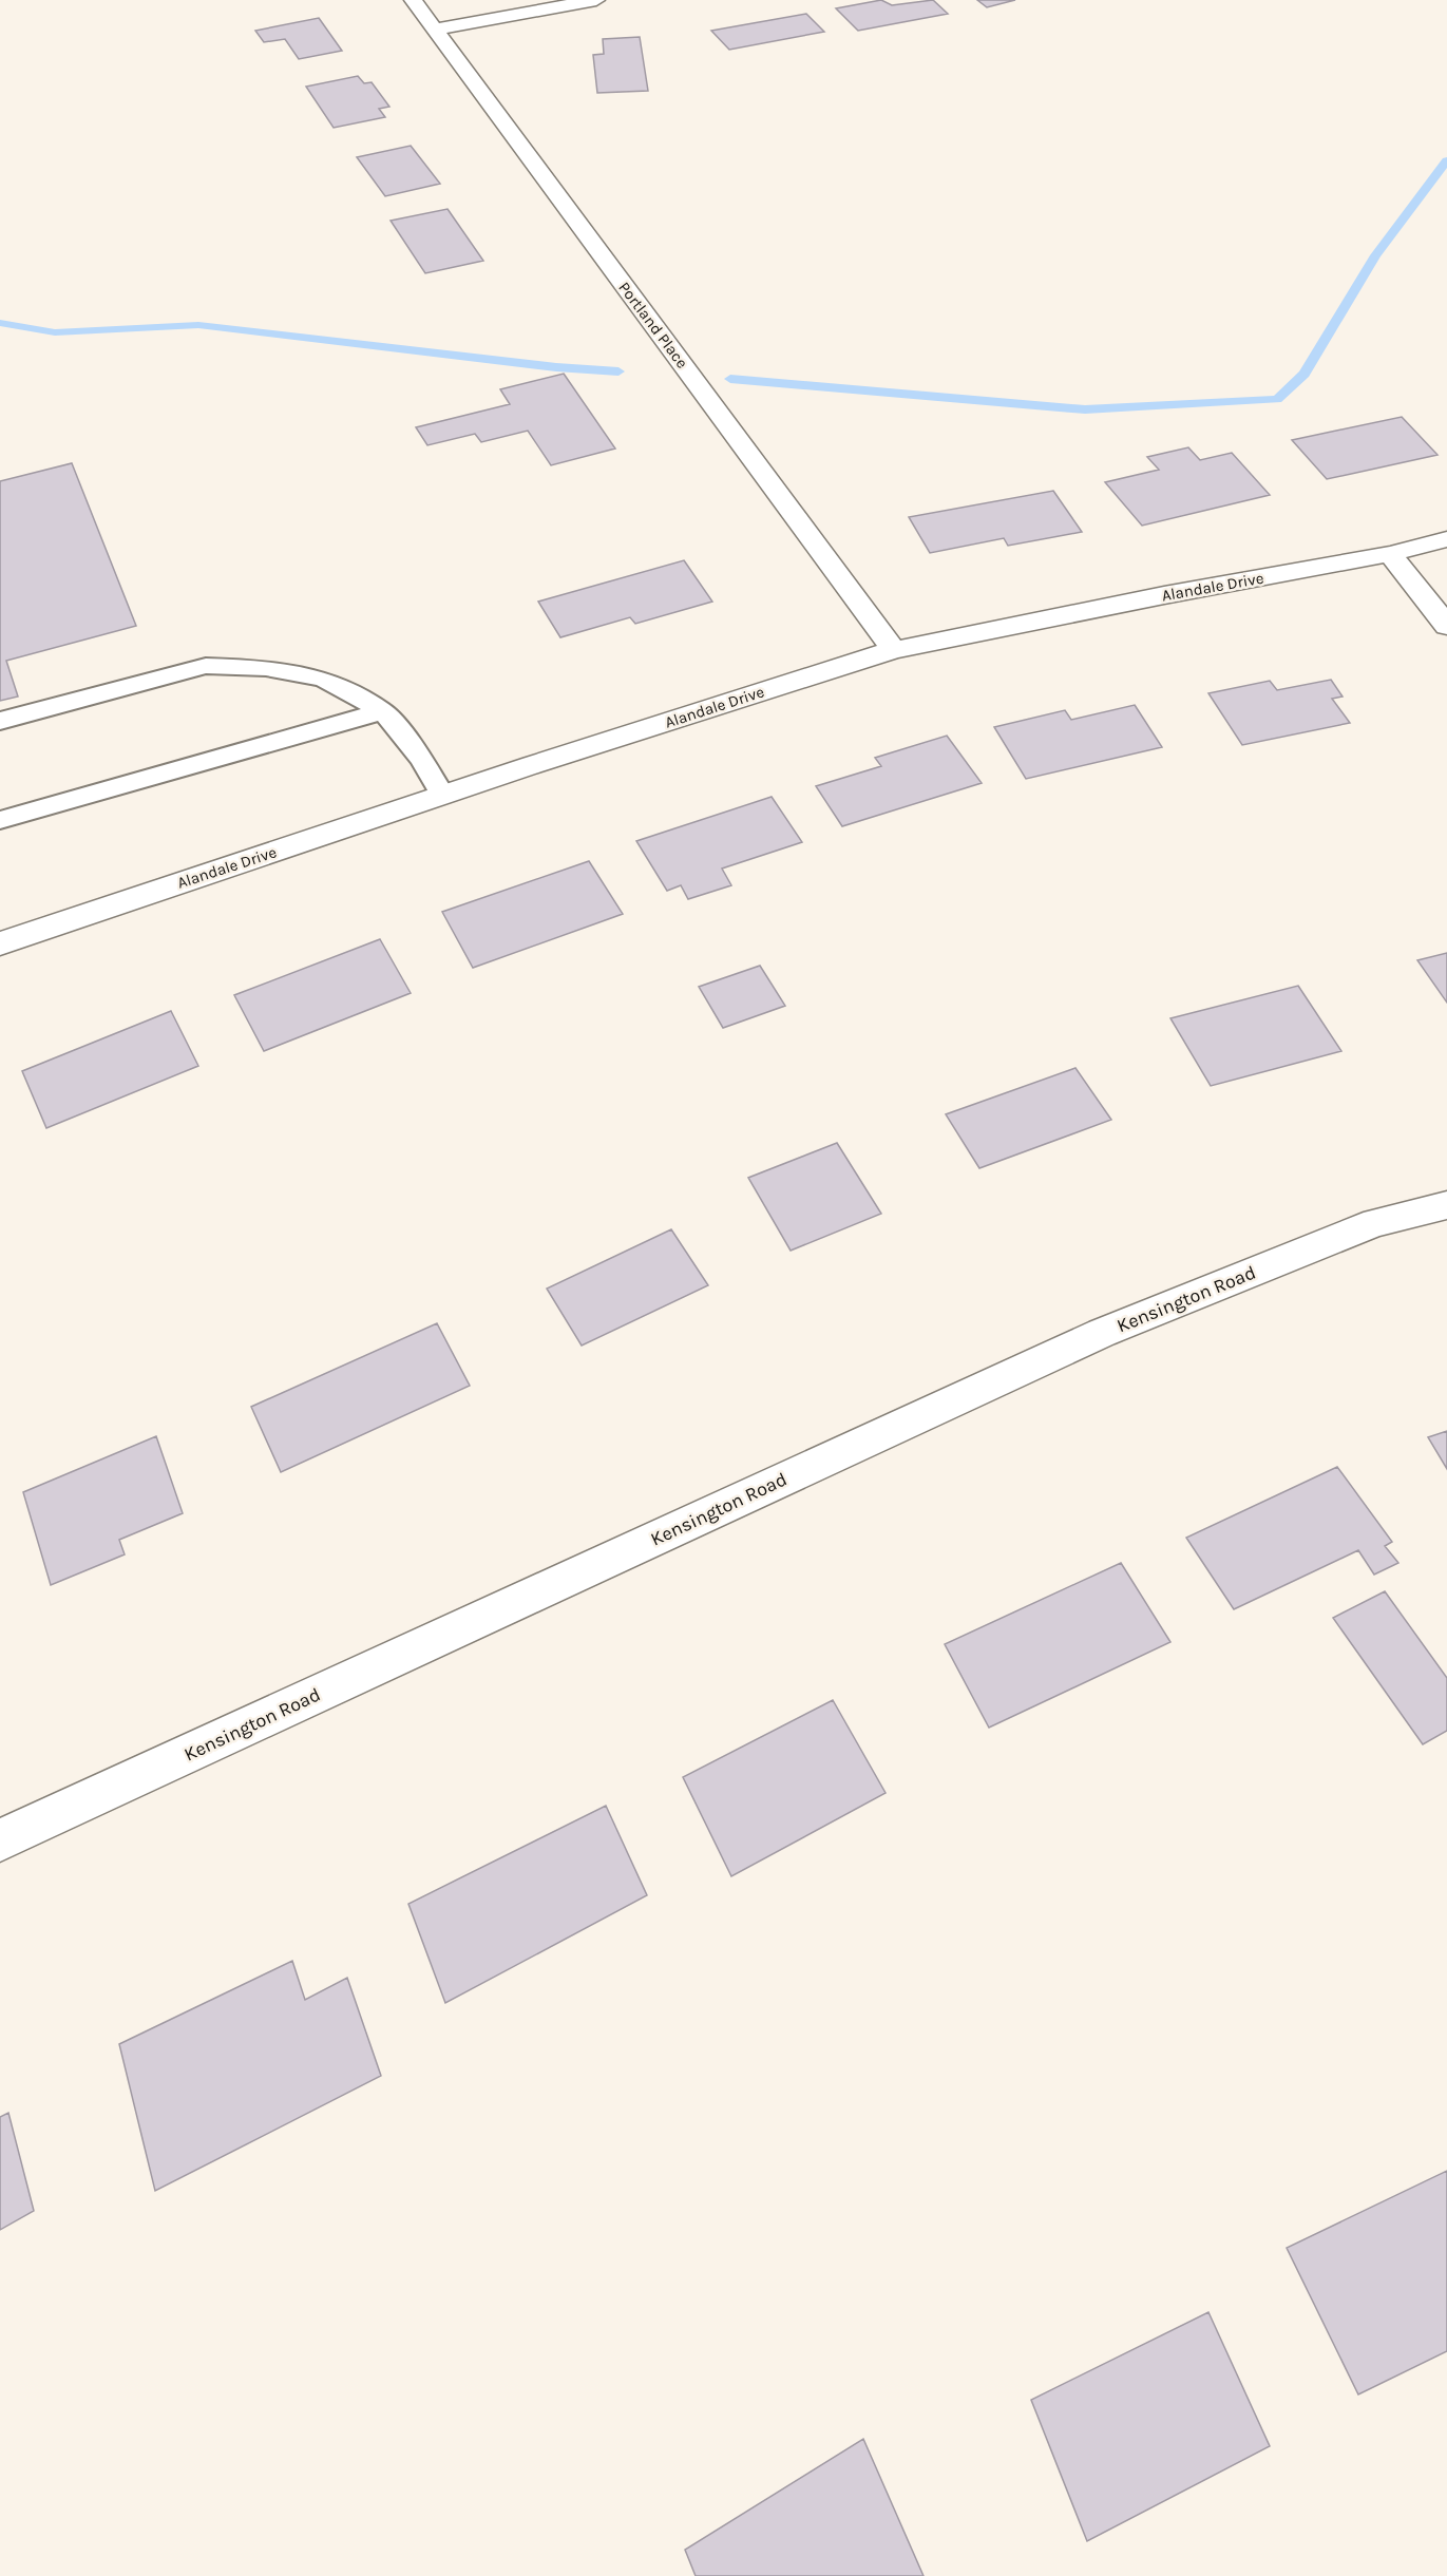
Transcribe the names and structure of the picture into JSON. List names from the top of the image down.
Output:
{
  "streets": {
    "street": ["Portland Place", "Alandale Drive", "Kensington Road"]
  },
  "crossings": [
    ["Portland Place", "Alandale Drive"]
  ]
}
